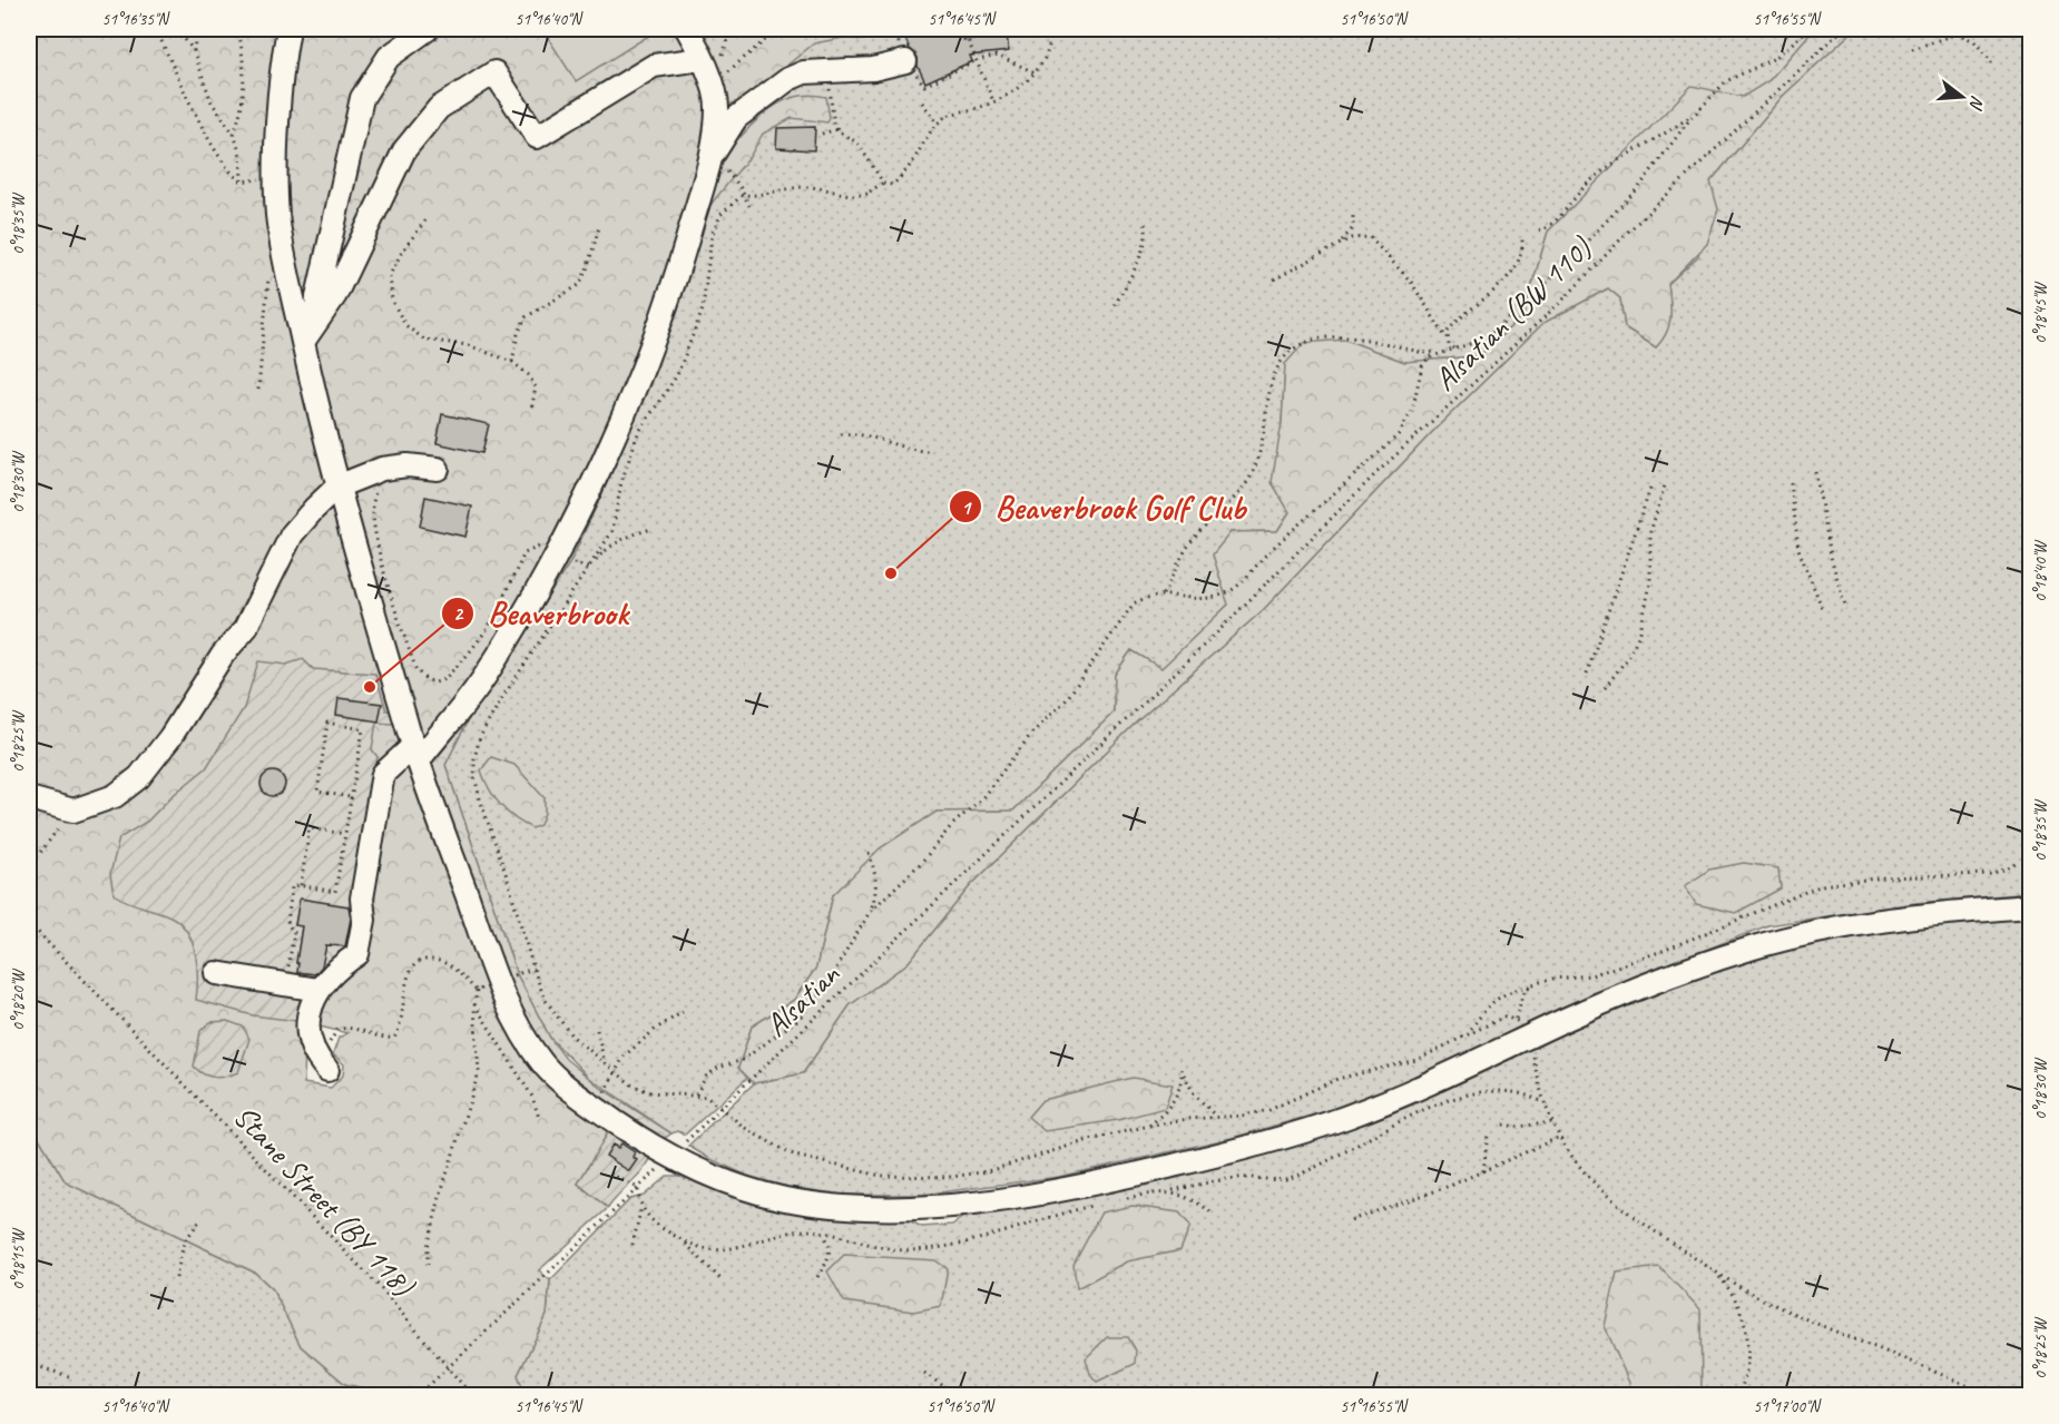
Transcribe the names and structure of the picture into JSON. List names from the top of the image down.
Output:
{
  "streets": {
    "path": ["Alsatian (BW 110)", "Alsatian", "Stane Street (BY 118)"]
  },
  "crossings": [
    ["Alsatian (BW 110)", "Alsatian"],
    ["Alsatian", "Stane Street (BY 118)"]
  ],
  "places": ["Beaverbrook Golf Club", "Beaverbrook"],
  "north": "right",
  "coordinates": [
    "51°16'35\"N",
    "51°16'40\"N",
    "51°16'45\"N",
    "51°16'50\"N",
    "51°16'55\"N",
    "0°18'35\"W",
    "0°18'45\"W",
    "0°18'30\"W",
    "0°18'40\"W",
    "0°18'25\"W",
    "0°18'20\"W",
    "0°18'15\"W",
    "51°17'00\"N"
  ]
}
